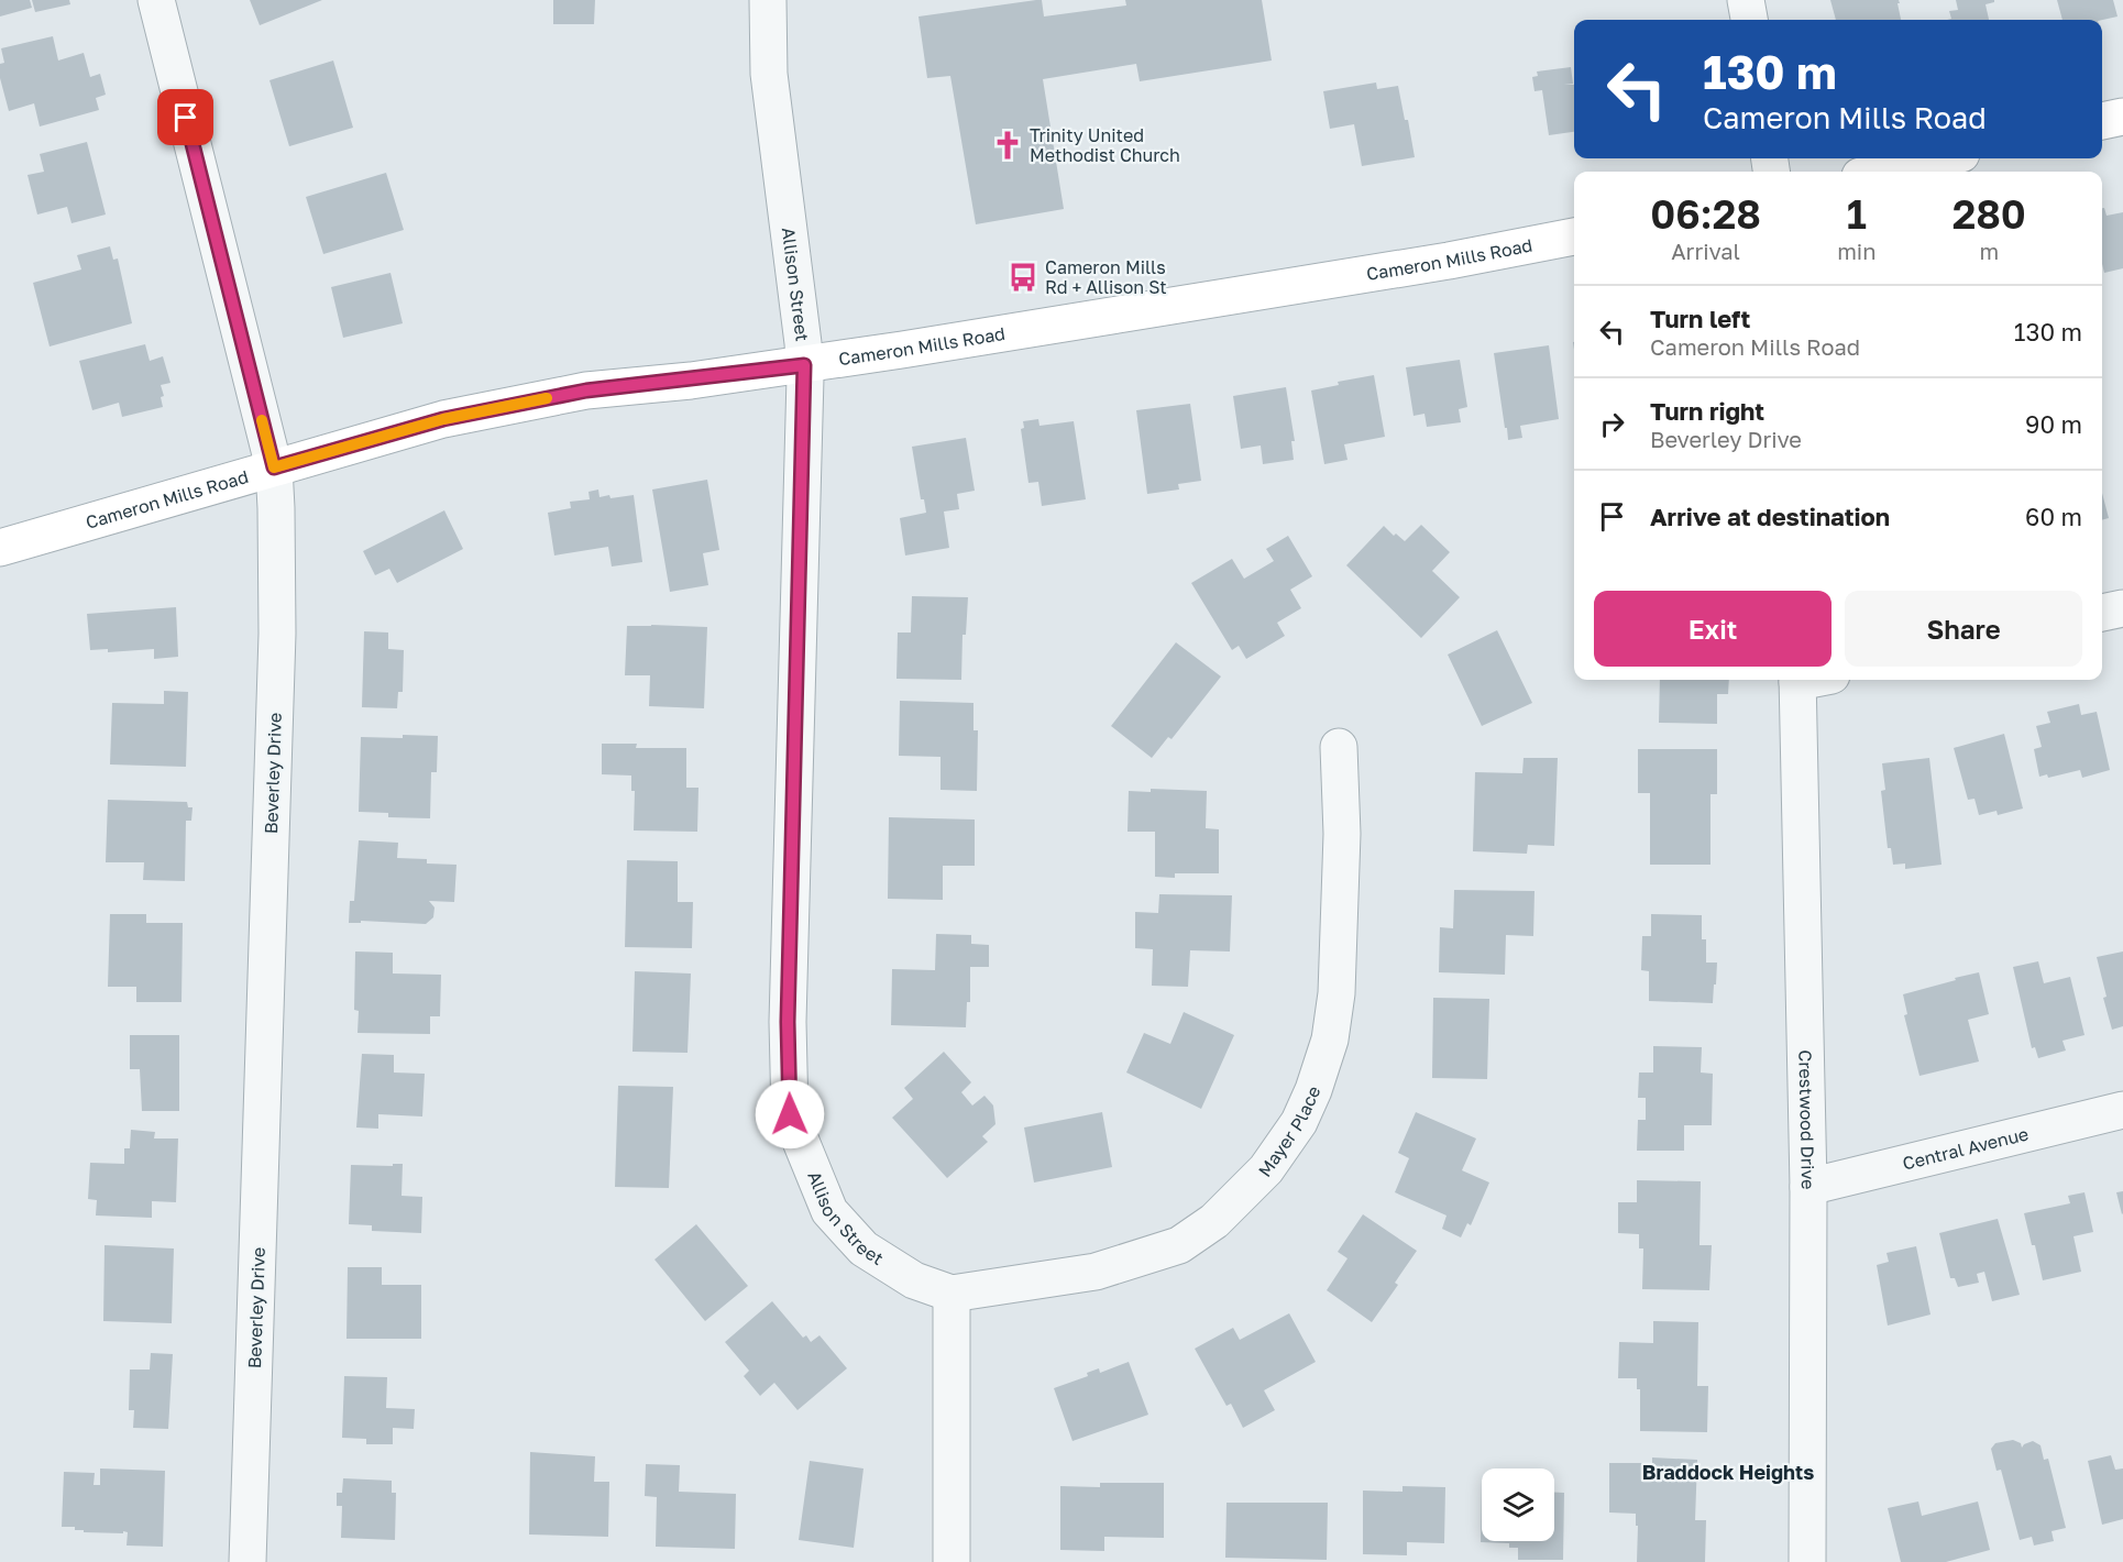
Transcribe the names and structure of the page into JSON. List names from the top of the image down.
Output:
{
  "streets": {
    "street": [
      "Cameron Mills Road",
      "Allison Street",
      "Beverley Drive",
      "Crestwood Drive",
      "Mayer Place",
      "Central Avenue"
    ]
  },
  "crossings": [
    ["Cameron Mills Road", "Allison Street"],
    ["Cameron Mills Road", "Beverley Drive"],
    ["Allison Street", "Mayer Place"],
    ["Crestwood Drive", "Central Avenue"]
  ],
  "districts": ["Braddock Heights"],
  "places": {
    "church": ["Trinity United Methodist Church"],
    "bus stop": ["Cameron Mills Rd + Allison St"]
  },
  "page": {
    "turn": ["130 m", "Cameron Mills Road"],
    "eta": [
      "06:28",
      "Arrival",
      "1",
      "min",
      "280",
      "m"
    ],
    "list": [
      {
        "name": "Turn left",
        "note": "Cameron Mills Road",
        "value": "130 m"
      },
      {
        "name": "Turn right",
        "note": "Beverley Drive",
        "value": "90 m"
      },
      {
        "name": "Arrive at destination",
        "value": "60 m"
      }
    ],
    "buttons": ["Exit", "Share"]
  }
}
